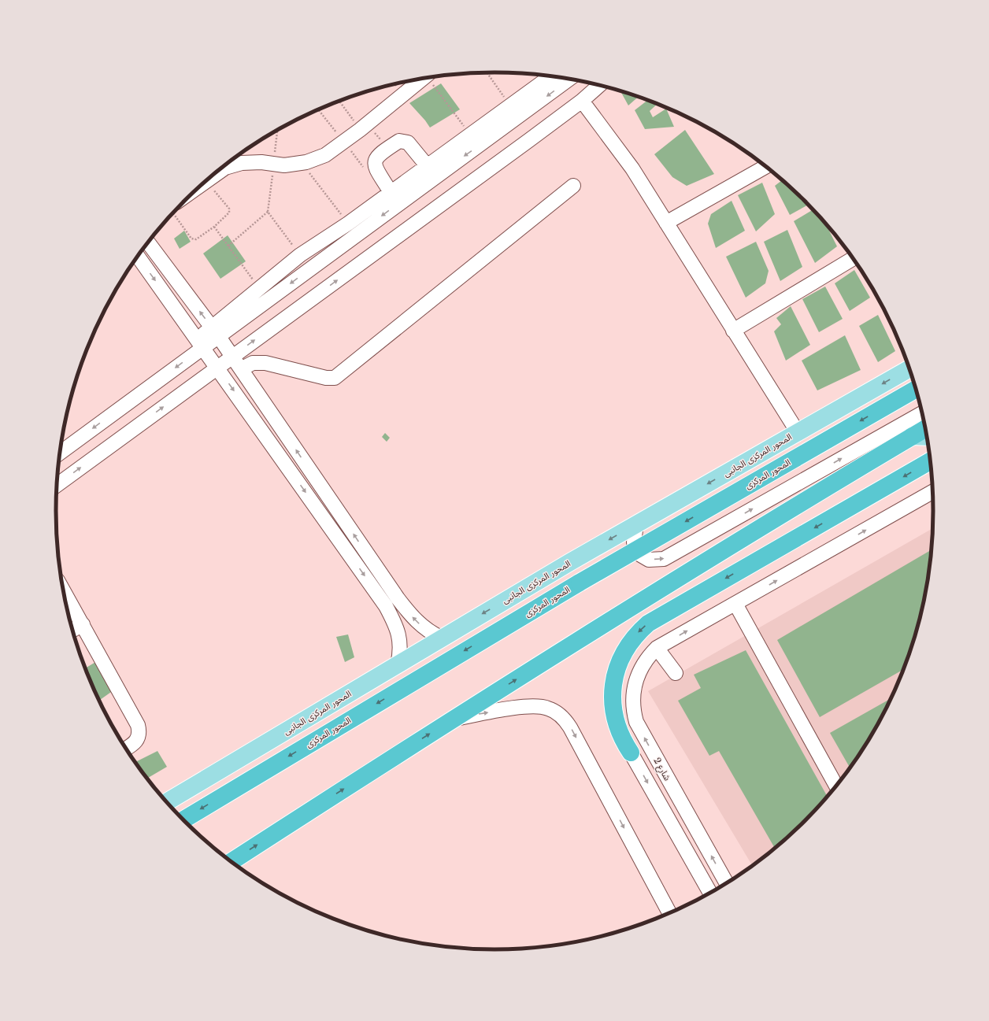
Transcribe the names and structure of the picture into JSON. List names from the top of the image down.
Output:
{
  "streets": {
    "highway": ["المحور المركزى"],
    "main road": ["المحور المركزى الجانبى"],
    "street": ["شارع 2"]
  },
  "one_way": ["المحور المركزى الجانبى"]
}
